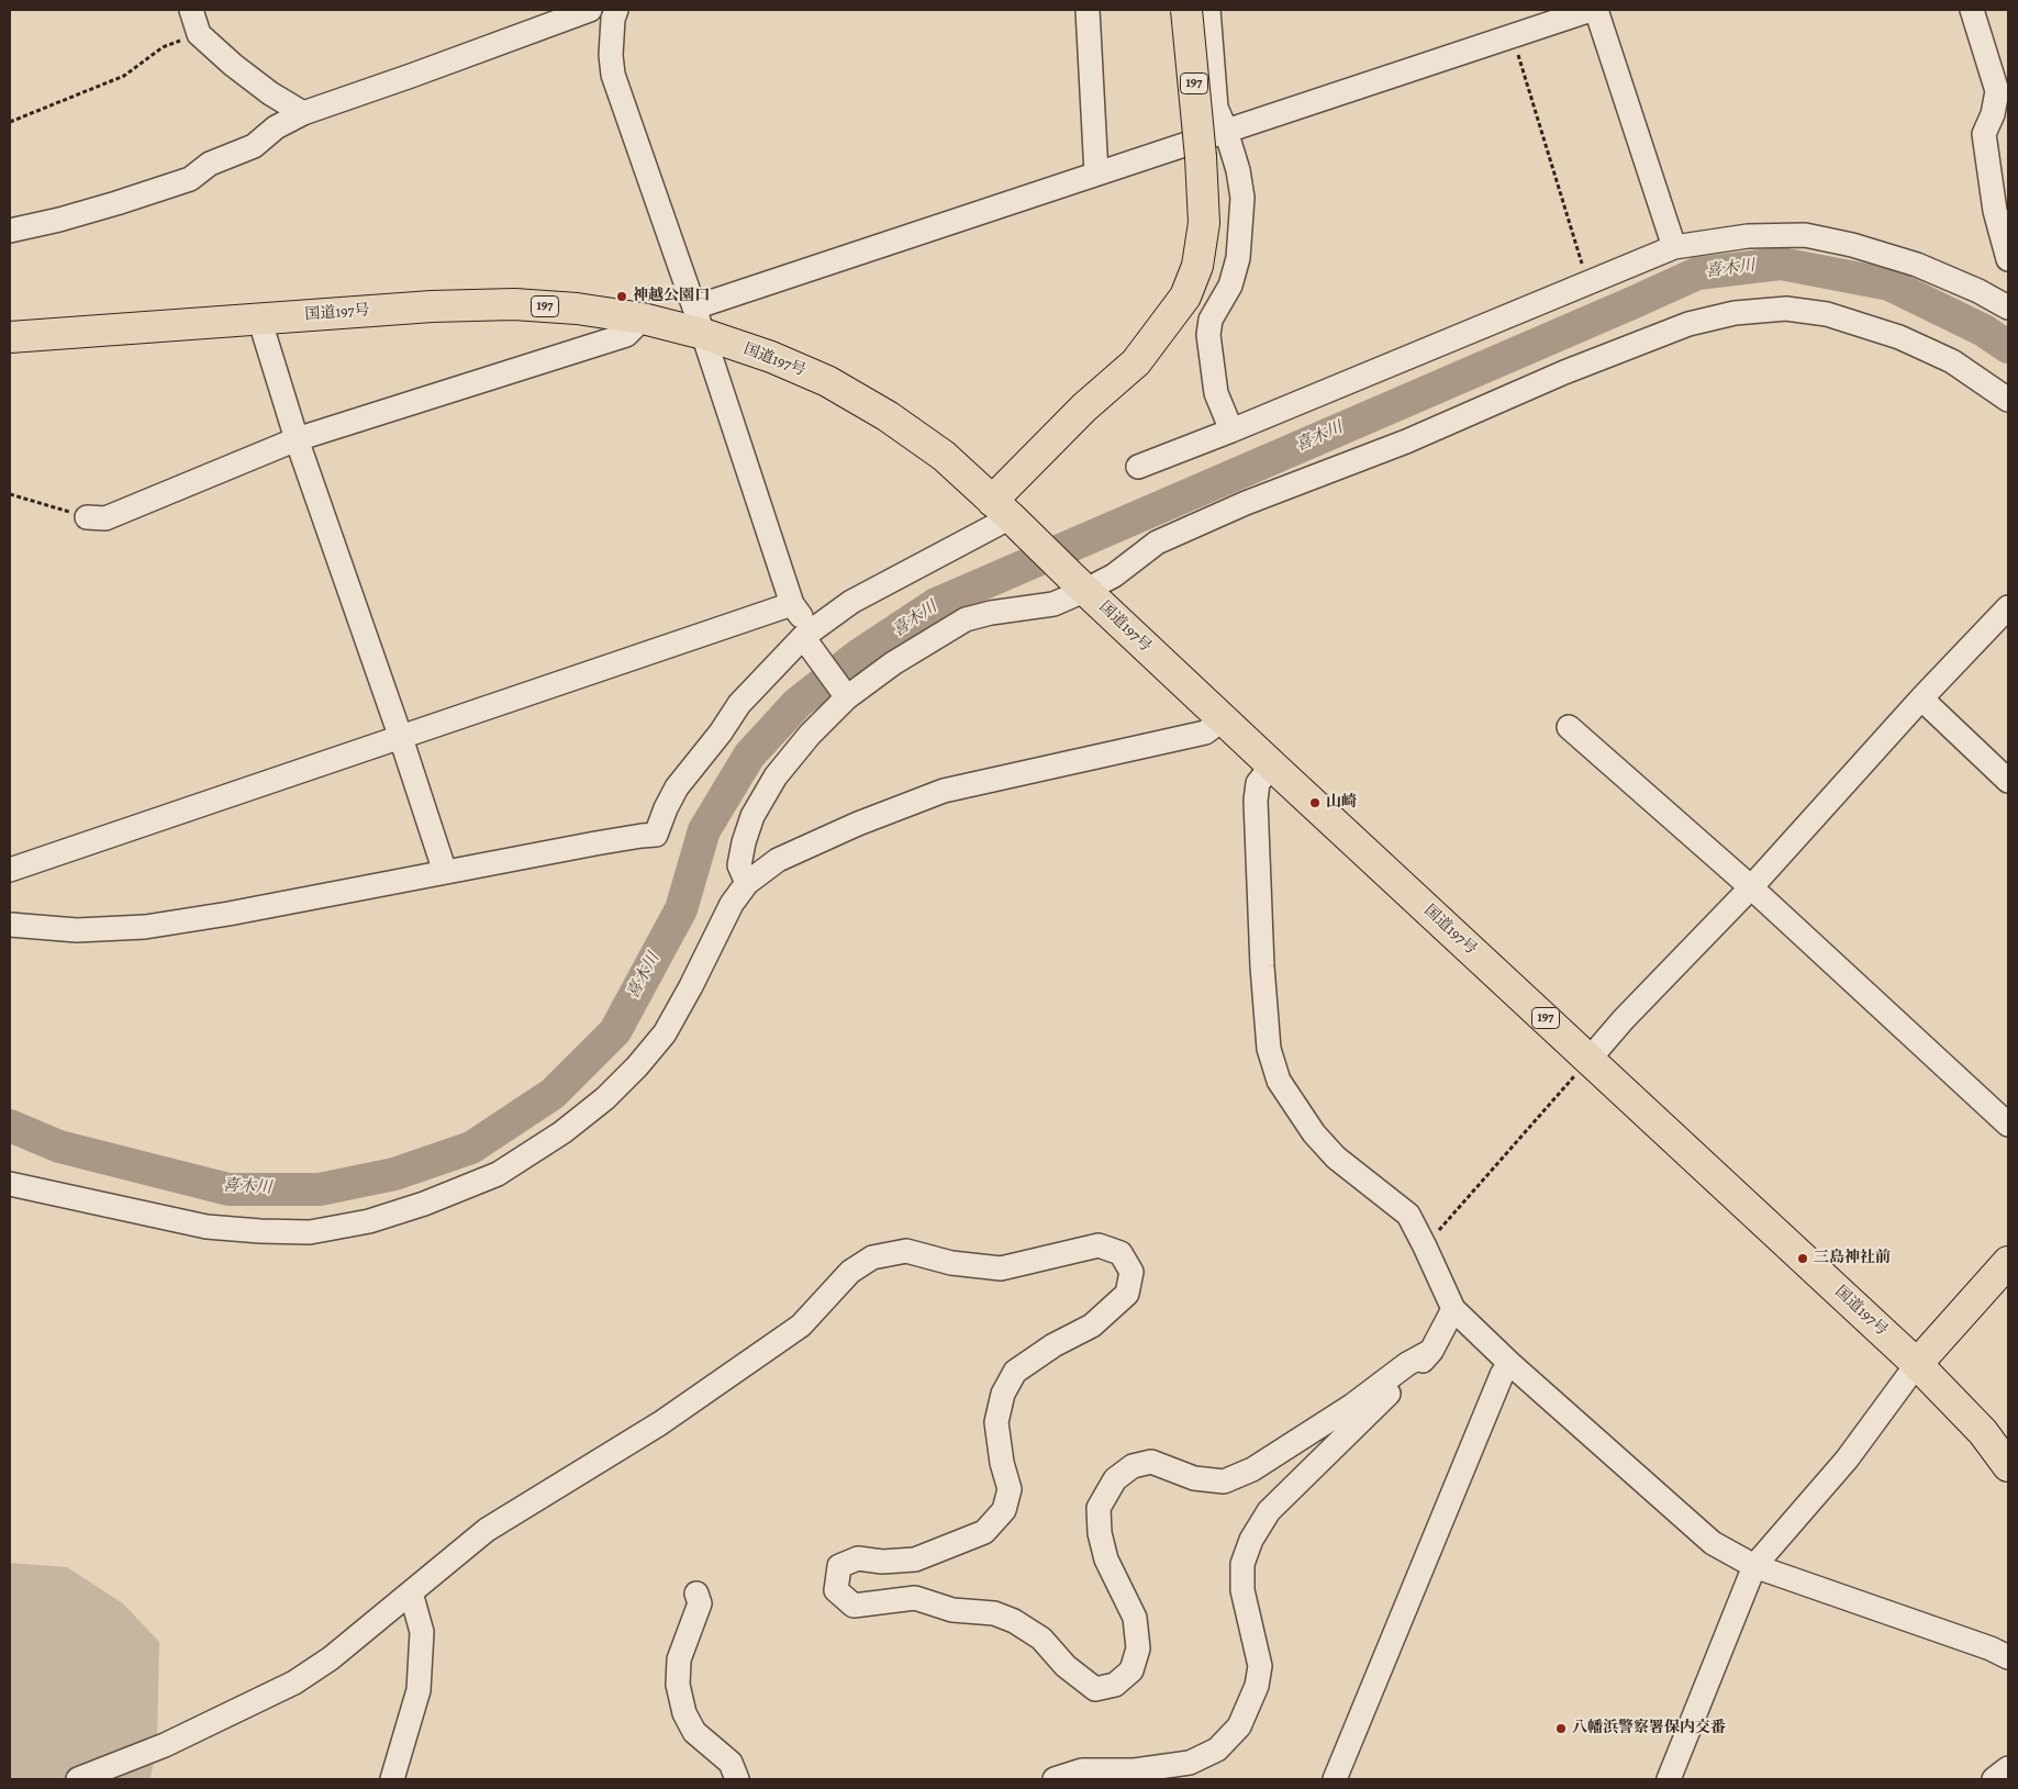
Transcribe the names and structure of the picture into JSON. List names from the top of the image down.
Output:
{
  "streets": {
    "main road": ["197", "国道197号"]
  },
  "crossings": [
    ["197", "国道197号"]
  ],
  "water": ["喜木川"],
  "places": [
    "神越公園口",
    "山崎",
    "三島神社前",
    "八幡浜警察署保内交番"
  ]
}
